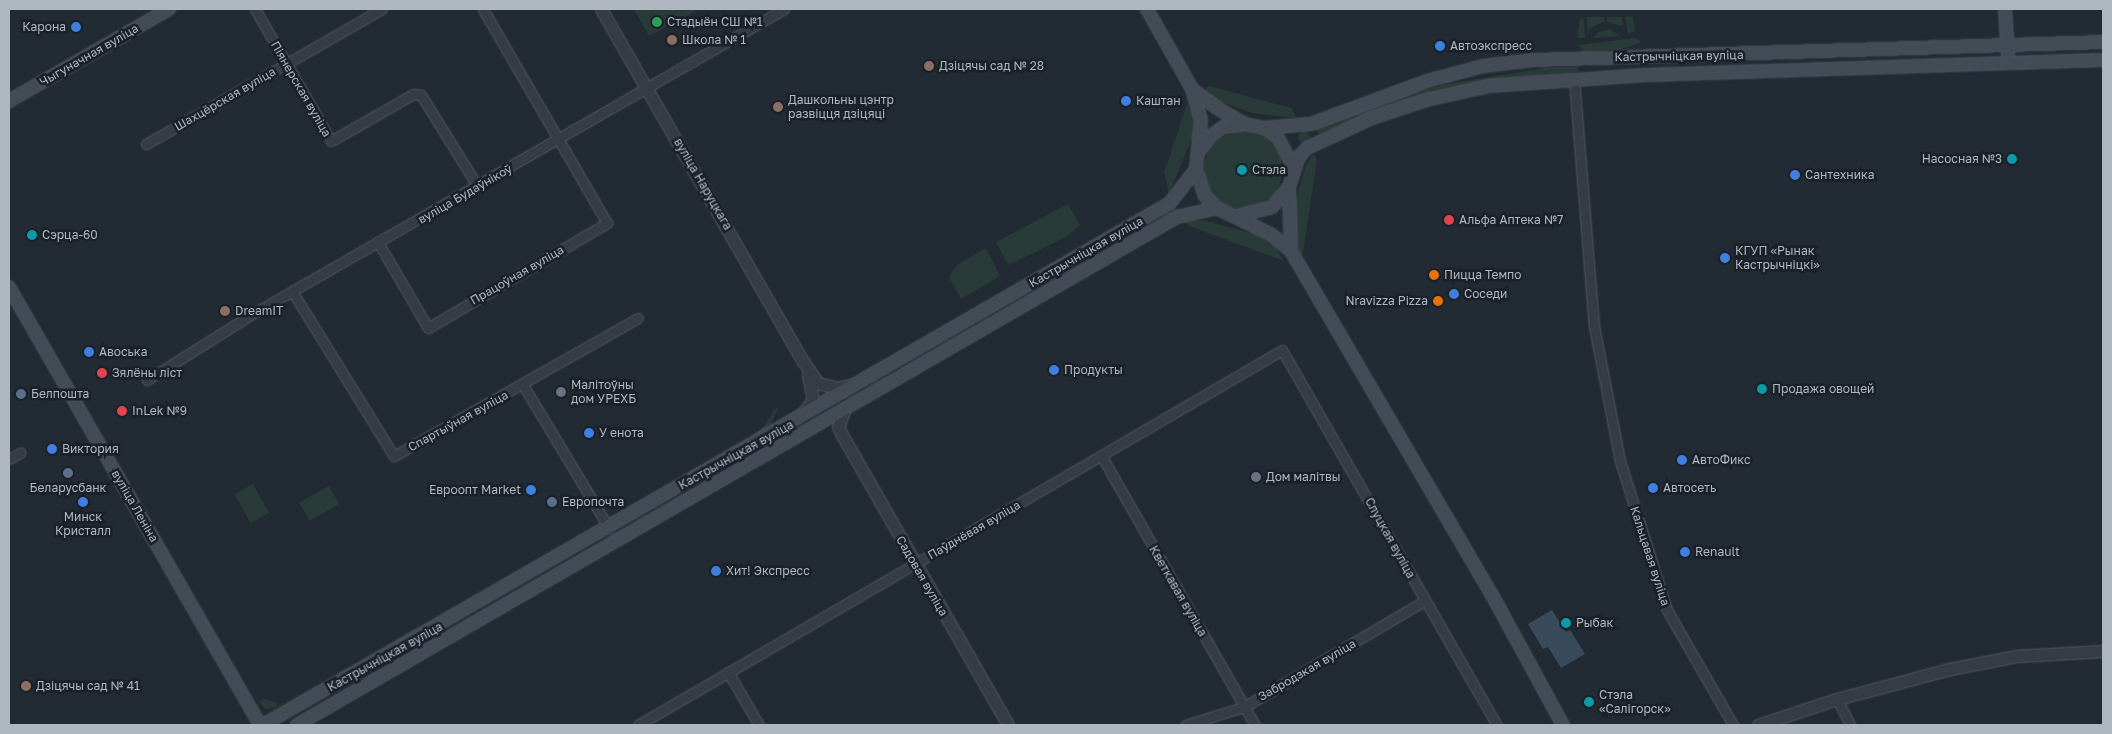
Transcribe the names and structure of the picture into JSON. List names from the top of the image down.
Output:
{
  "streets": {
    "main road": ["Чыгуначная вуліца", "Кастрычніцкая вуліца", "вуліца Леніна"],
    "street": [
      "Піянерская вуліца",
      "Шахцёрская вуліца",
      "вуліца Наруцкага",
      "вуліца Будаўнікоў",
      "Працоўная вуліца",
      "Спартыўная вуліца",
      "Паўднёвая вуліца",
      "Слуцкая вуліца",
      "Кальцавая вуліца",
      "Садовая вуліца",
      "Кветкавая вуліца",
      "Забродзкая вуліца"
    ]
  },
  "crossings": [
    ["Кастрычніцкая вуліца", "вуліца Леніна"],
    ["Кастрычніцкая вуліца", "Кальцавая вуліца"],
    ["Піянерская вуліца", "Шахцёрская вуліца"],
    ["Піянерская вуліца", "вуліца Будаўнікоў"],
    ["вуліца Наруцкага", "вуліца Будаўнікоў"],
    ["вуліца Будаўнікоў", "Працоўная вуліца"],
    ["вуліца Будаўнікоў", "Спартыўная вуліца"],
    ["Паўднёвая вуліца", "Слуцкая вуліца"],
    ["Паўднёвая вуліца", "Садовая вуліца"],
    ["Паўднёвая вуліца", "Кветкавая вуліца"],
    ["Слуцкая вуліца", "Забродзкая вуліца"],
    ["Кветкавая вуліца", "Забродзкая вуліца"]
  ],
  "places": [
    "Стадыён СШ №1",
    "Карона",
    "Школа № 1",
    "Автоэкспресс",
    "Дзіцячы сад № 28",
    "Каштан",
    "Дашкольны цэнтр развіцця дзіцяці",
    "Насосная №3",
    "Стэла",
    "Сантехника",
    "Альфа Аптека №7",
    "Сэрца-60",
    "КГУП «Рынак Кастрычніцкі»",
    "Пицца Темпо",
    "Соседи",
    "Nravizza Pizza",
    "DreamIT",
    "Авоська",
    "Продукты",
    "Зялёны ліст",
    "Продажа овощей",
    "Малітоўны дом УРЕХБ",
    "Белпошта",
    "InLek №9",
    "У енота",
    "Виктория",
    "АвтоФикс",
    "Беларусбанк",
    "Дом малітвы",
    "Автосеть",
    "Евроопт Market",
    "Минск Кристалл",
    "Европочта",
    "Renault",
    "Хит! Экспресс",
    "Рыбак",
    "Дзіцячы сад № 41",
    "Стэла «Салігорск»"
  ]
}
